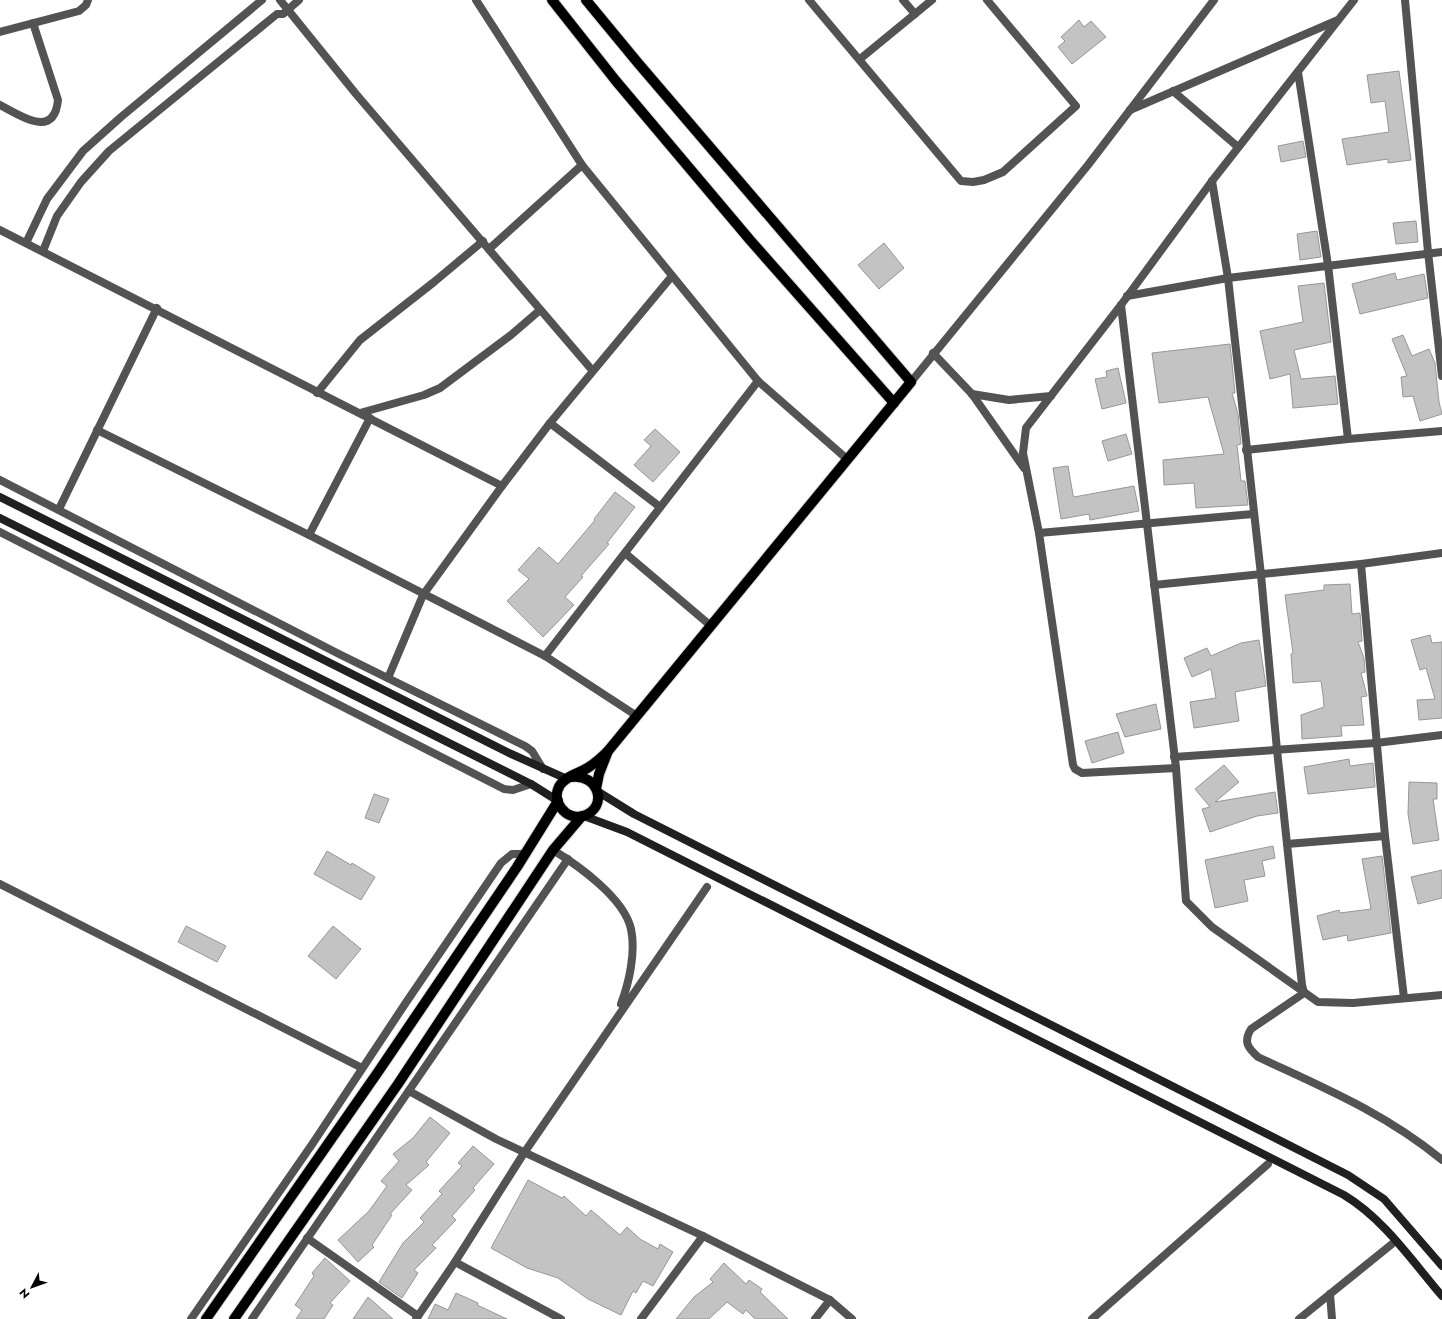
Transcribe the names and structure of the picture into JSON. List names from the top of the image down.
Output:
{
  "north": "bottom left"
}
